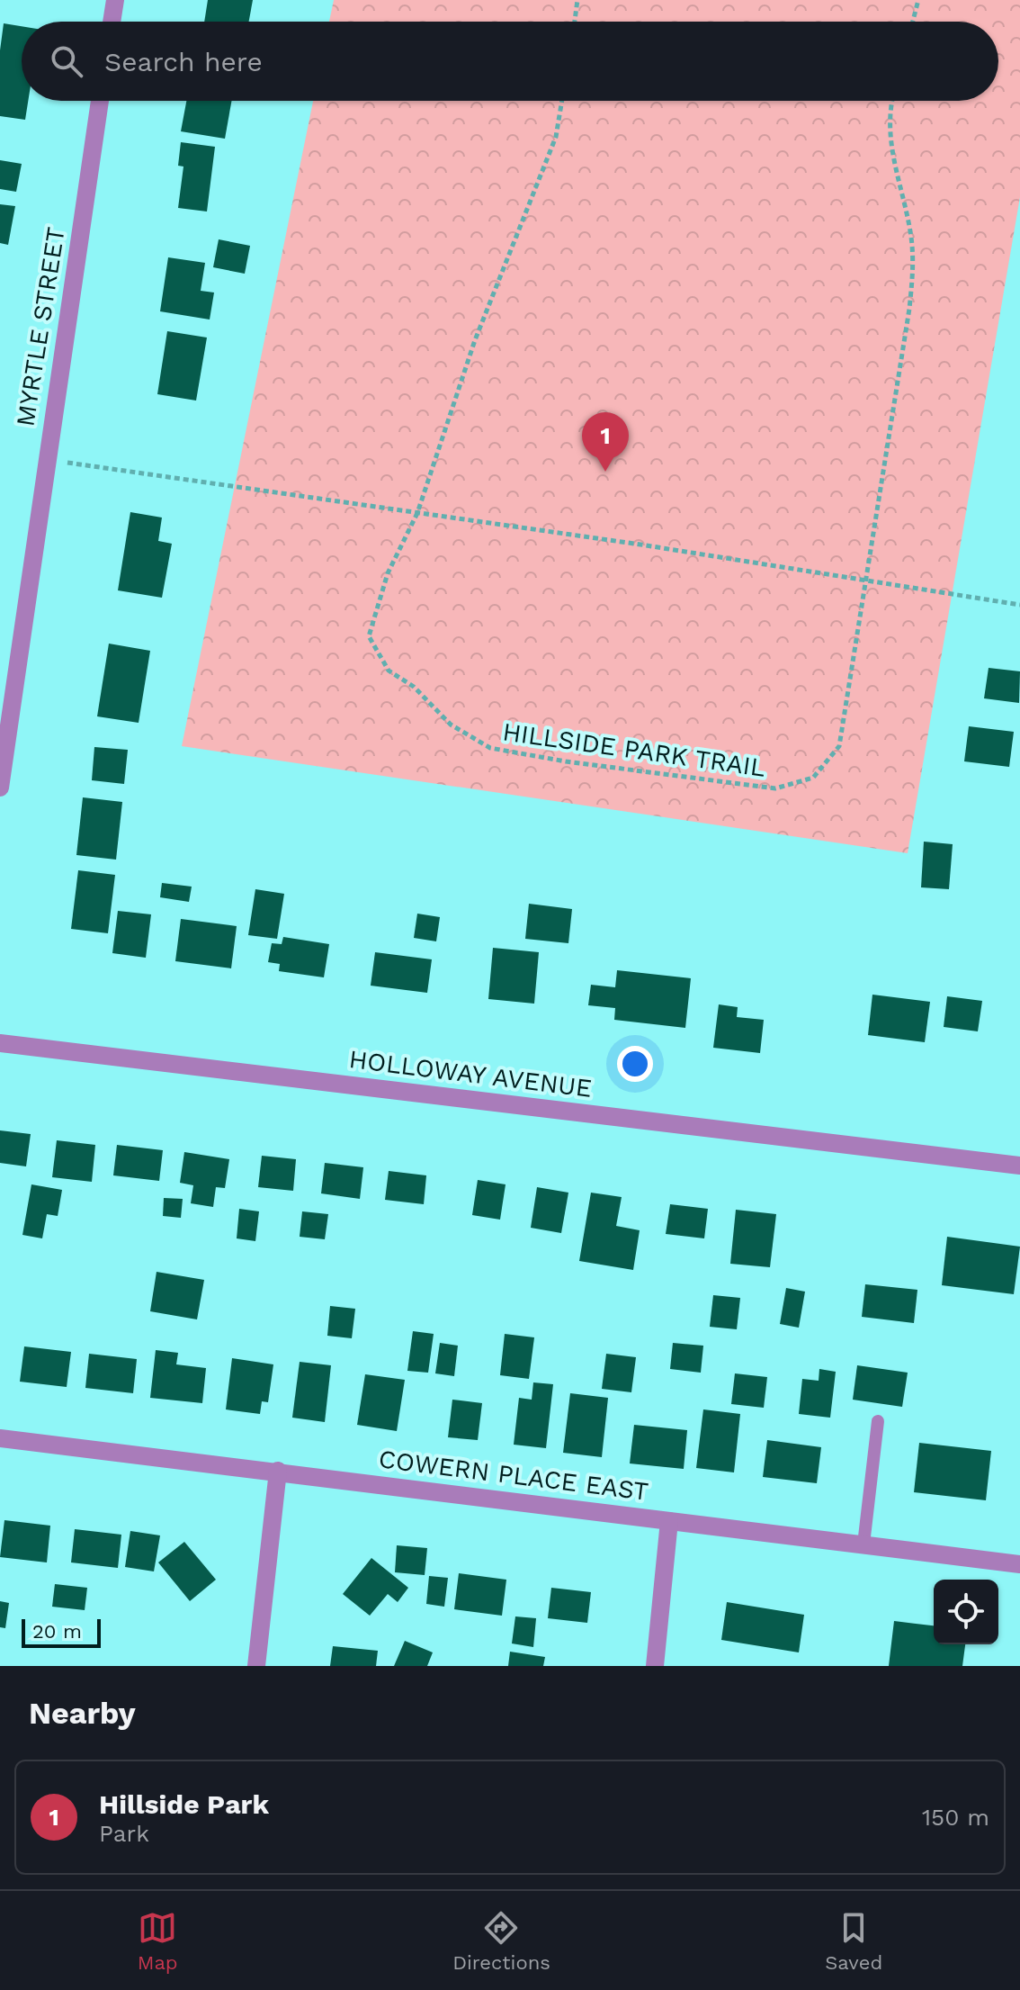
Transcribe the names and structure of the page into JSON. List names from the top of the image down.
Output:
{
  "streets": {
    "street": ["MYRTLE STREET", "HOLLOWAY AVENUE", "COWERN PLACE EAST"],
    "path": ["HILLSIDE PARK TRAIL"]
  },
  "scale_bar": "20 m",
  "page": {
    "search": "Search here",
    "pins": "1",
    "scale": "20 m",
    "heading": "Nearby",
    "list": [
      {
        "mark": "1",
        "name": "Hillside Park",
        "note": "Park",
        "value": "150 m"
      }
    ],
    "nav": ["Map", "Directions", "Saved"]
  }
}
